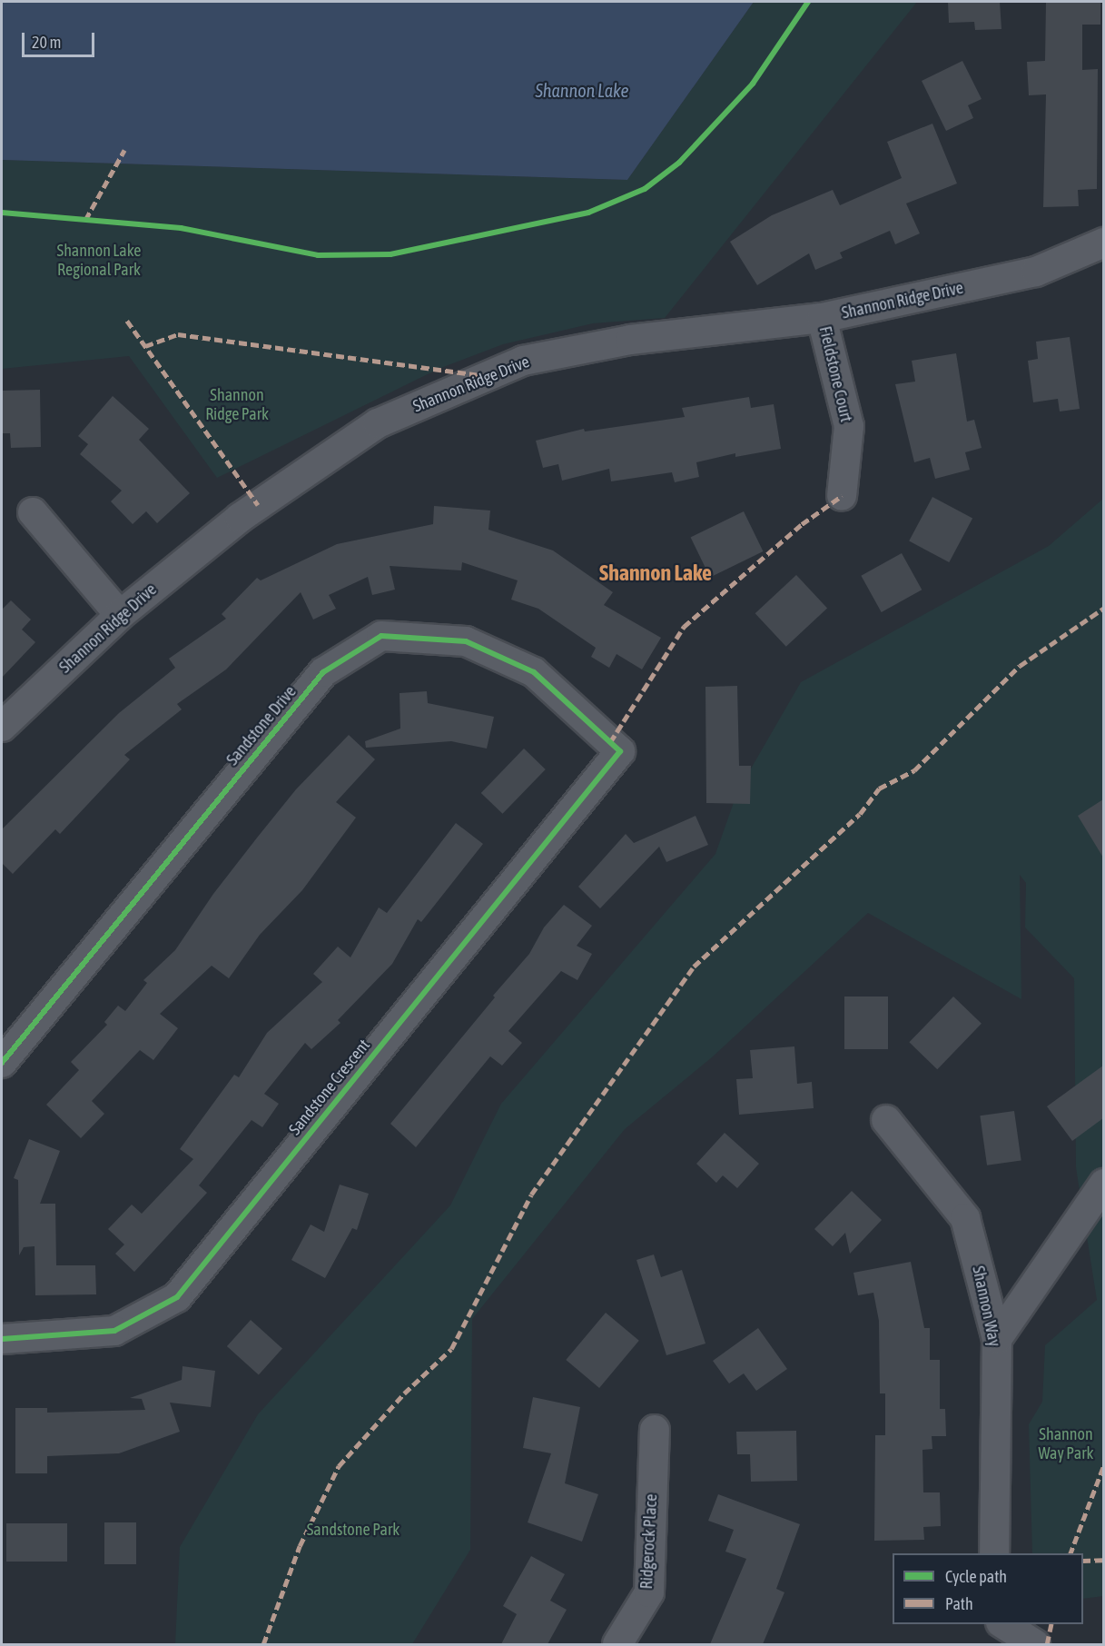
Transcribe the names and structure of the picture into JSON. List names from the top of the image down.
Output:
{
  "streets": {
    "street": [
      "Shannon Ridge Drive",
      "Fieldstone Court",
      "Sandstone Drive",
      "Sandstone Crescent",
      "Shannon Way",
      "Ridgerock Place"
    ]
  },
  "crossings": [
    ["Shannon Ridge Drive", "Fieldstone Court"],
    ["Sandstone Drive", "Sandstone Crescent"]
  ],
  "districts": ["Shannon Lake"],
  "water": ["Shannon Lake"],
  "parks": [
    "Shannon Lake Regional Park",
    "Shannon Ridge Park",
    "Shannon Way Park",
    "Sandstone Park"
  ],
  "legend": ["Cycle path", "Path"],
  "scale_bar": "20 m"
}
